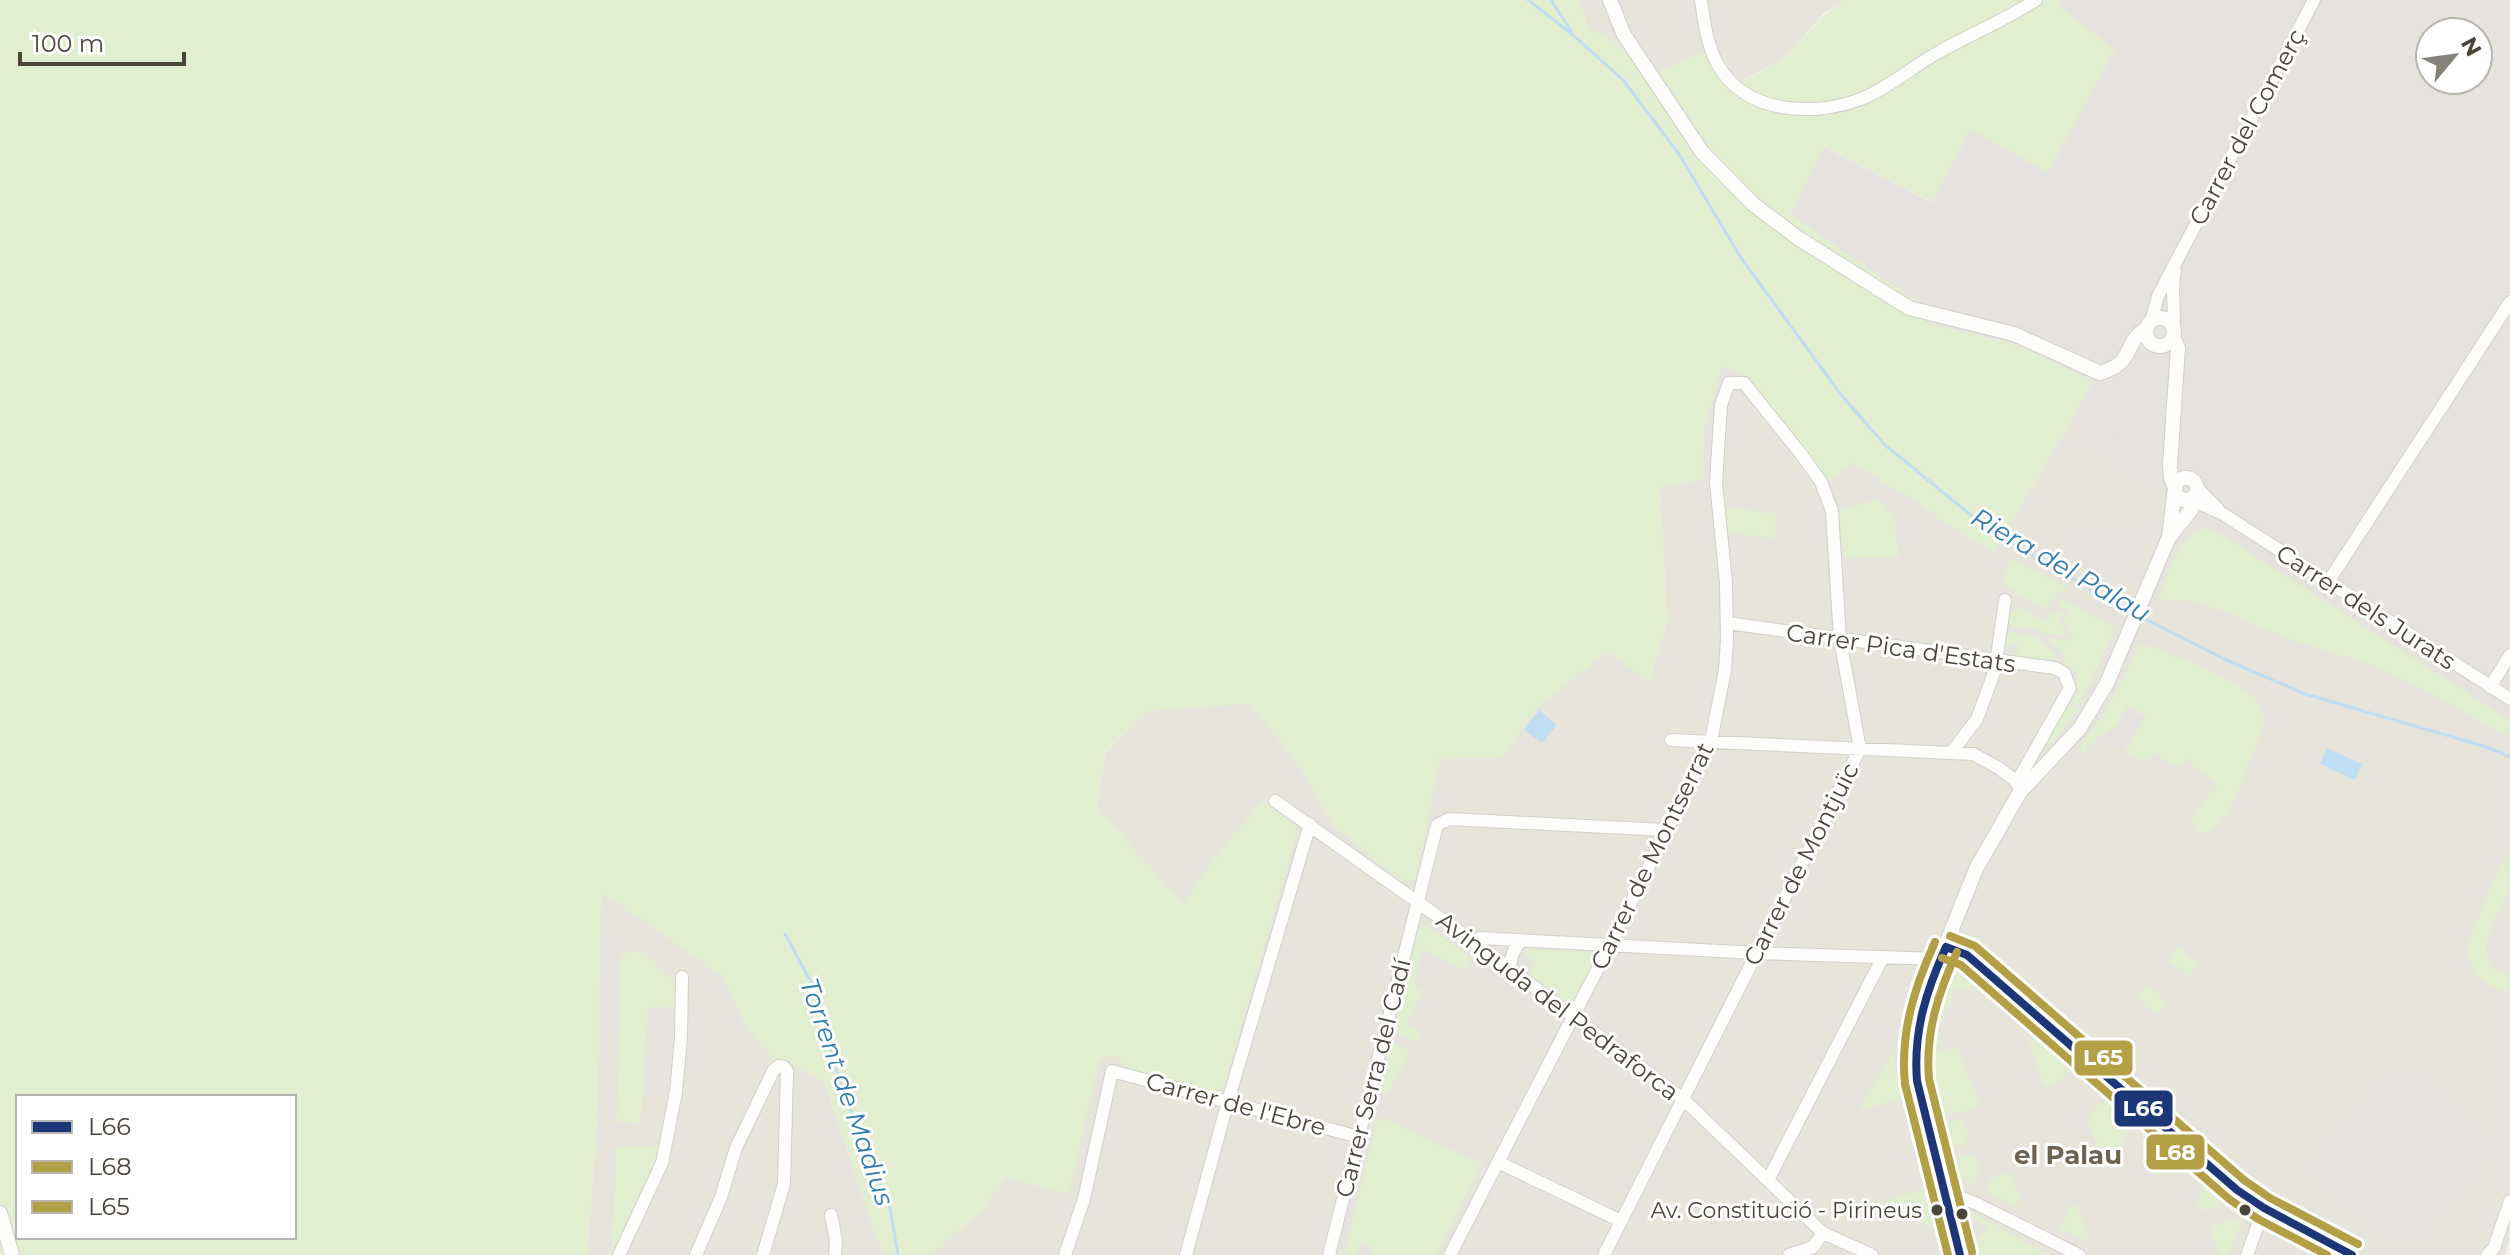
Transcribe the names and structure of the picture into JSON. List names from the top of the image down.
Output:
{
  "streets": {
    "street": [
      "Carrer del Comerç",
      "Carrer dels Jurats",
      "Carrer Pica d'Estats",
      "Carrer de Montserrat",
      "Carrer de Montjuïc",
      "Avinguda del Pedraforca",
      "Carrer Serra del Cadí",
      "Carrer de l'Ebre"
    ]
  },
  "crossings": [
    ["Carrer del Comerç", "Carrer dels Jurats"],
    ["Carrer Pica d'Estats", "Carrer de Montserrat"],
    ["Carrer Pica d'Estats", "Carrer de Montjuïc"],
    ["Carrer de Montserrat", "Carrer de Montjuïc"],
    ["Carrer de Montserrat", "Avinguda del Pedraforca"],
    ["Carrer de Montserrat", "Carrer Serra del Cadí"],
    ["Carrer de Montjuïc", "Avinguda del Pedraforca"],
    ["Avinguda del Pedraforca", "Carrer Serra del Cadí"],
    ["Carrer Serra del Cadí", "Carrer de l'Ebre"]
  ],
  "districts": ["el Palau"],
  "water": ["Riera del Palau", "Torrent de Madius"],
  "places": ["Av. Constitució - Pirineus"],
  "lines": ["transit line L65", "transit line L68", "transit line L66"],
  "legend": ["L66", "L68", "L65"],
  "scale_bar": "100 m",
  "north": "top right"
}
